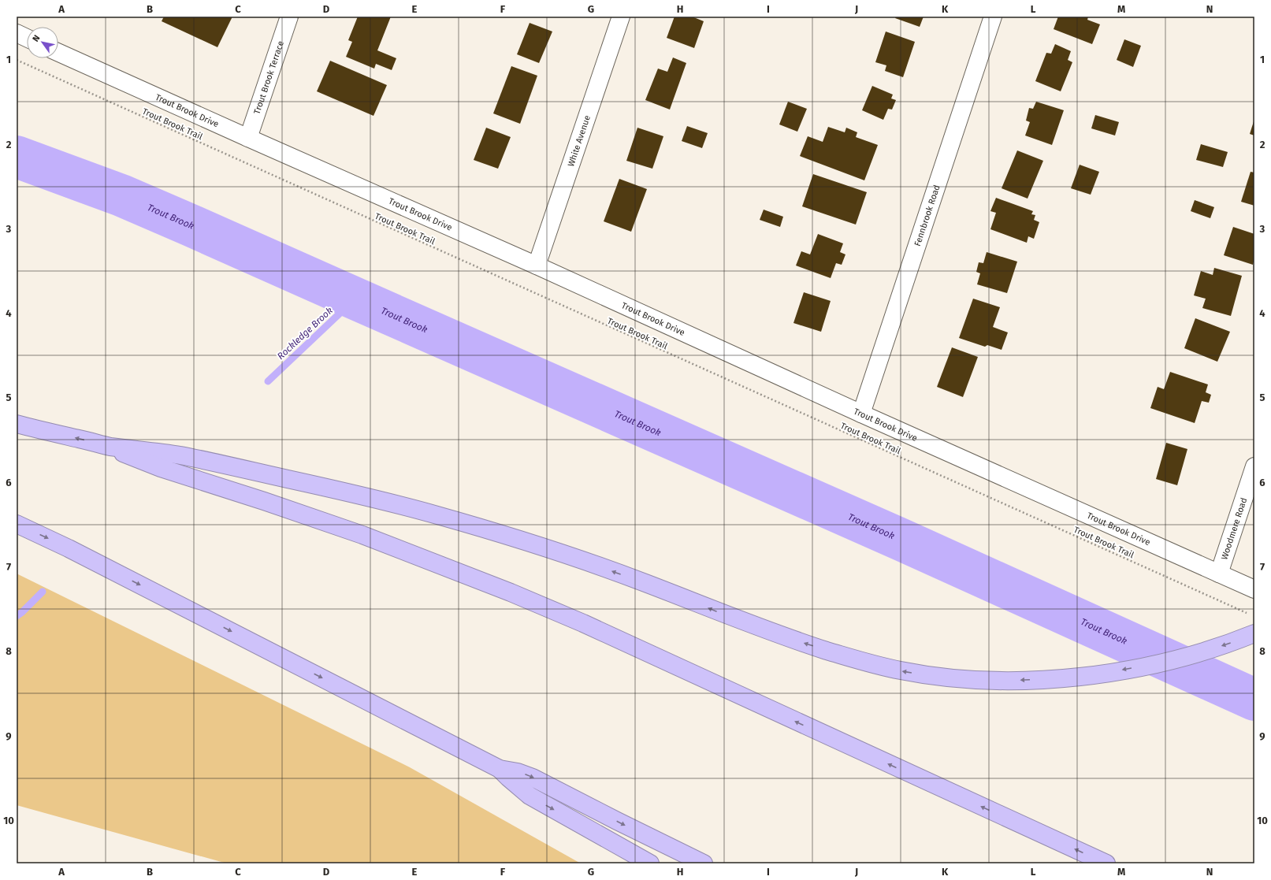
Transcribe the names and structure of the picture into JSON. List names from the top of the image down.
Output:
{
  "streets": {
    "main road": [
      "Trout Brook Terrace",
      "Trout Brook Drive",
      "White Avenue",
      "Fennbrook Road",
      "Woodmere Road"
    ],
    "path": ["Trout Brook Trail"]
  },
  "crossings": [
    ["Trout Brook Terrace", "Trout Brook Drive"],
    ["Trout Brook Drive", "White Avenue"],
    ["Trout Brook Drive", "Fennbrook Road"],
    ["Trout Brook Drive", "Woodmere Road"]
  ],
  "water": ["Trout Brook", "Rockledge Brook"],
  "north": "top left",
  "grid": {
    "columns": [
      "A",
      "B",
      "C",
      "D",
      "E",
      "F",
      "G",
      "H",
      "I",
      "J",
      "K",
      "L",
      "M",
      "N"
    ],
    "rows": [
      "1",
      "2",
      "3",
      "4",
      "5",
      "6",
      "7",
      "8",
      "9",
      "10"
    ]
  }
}
